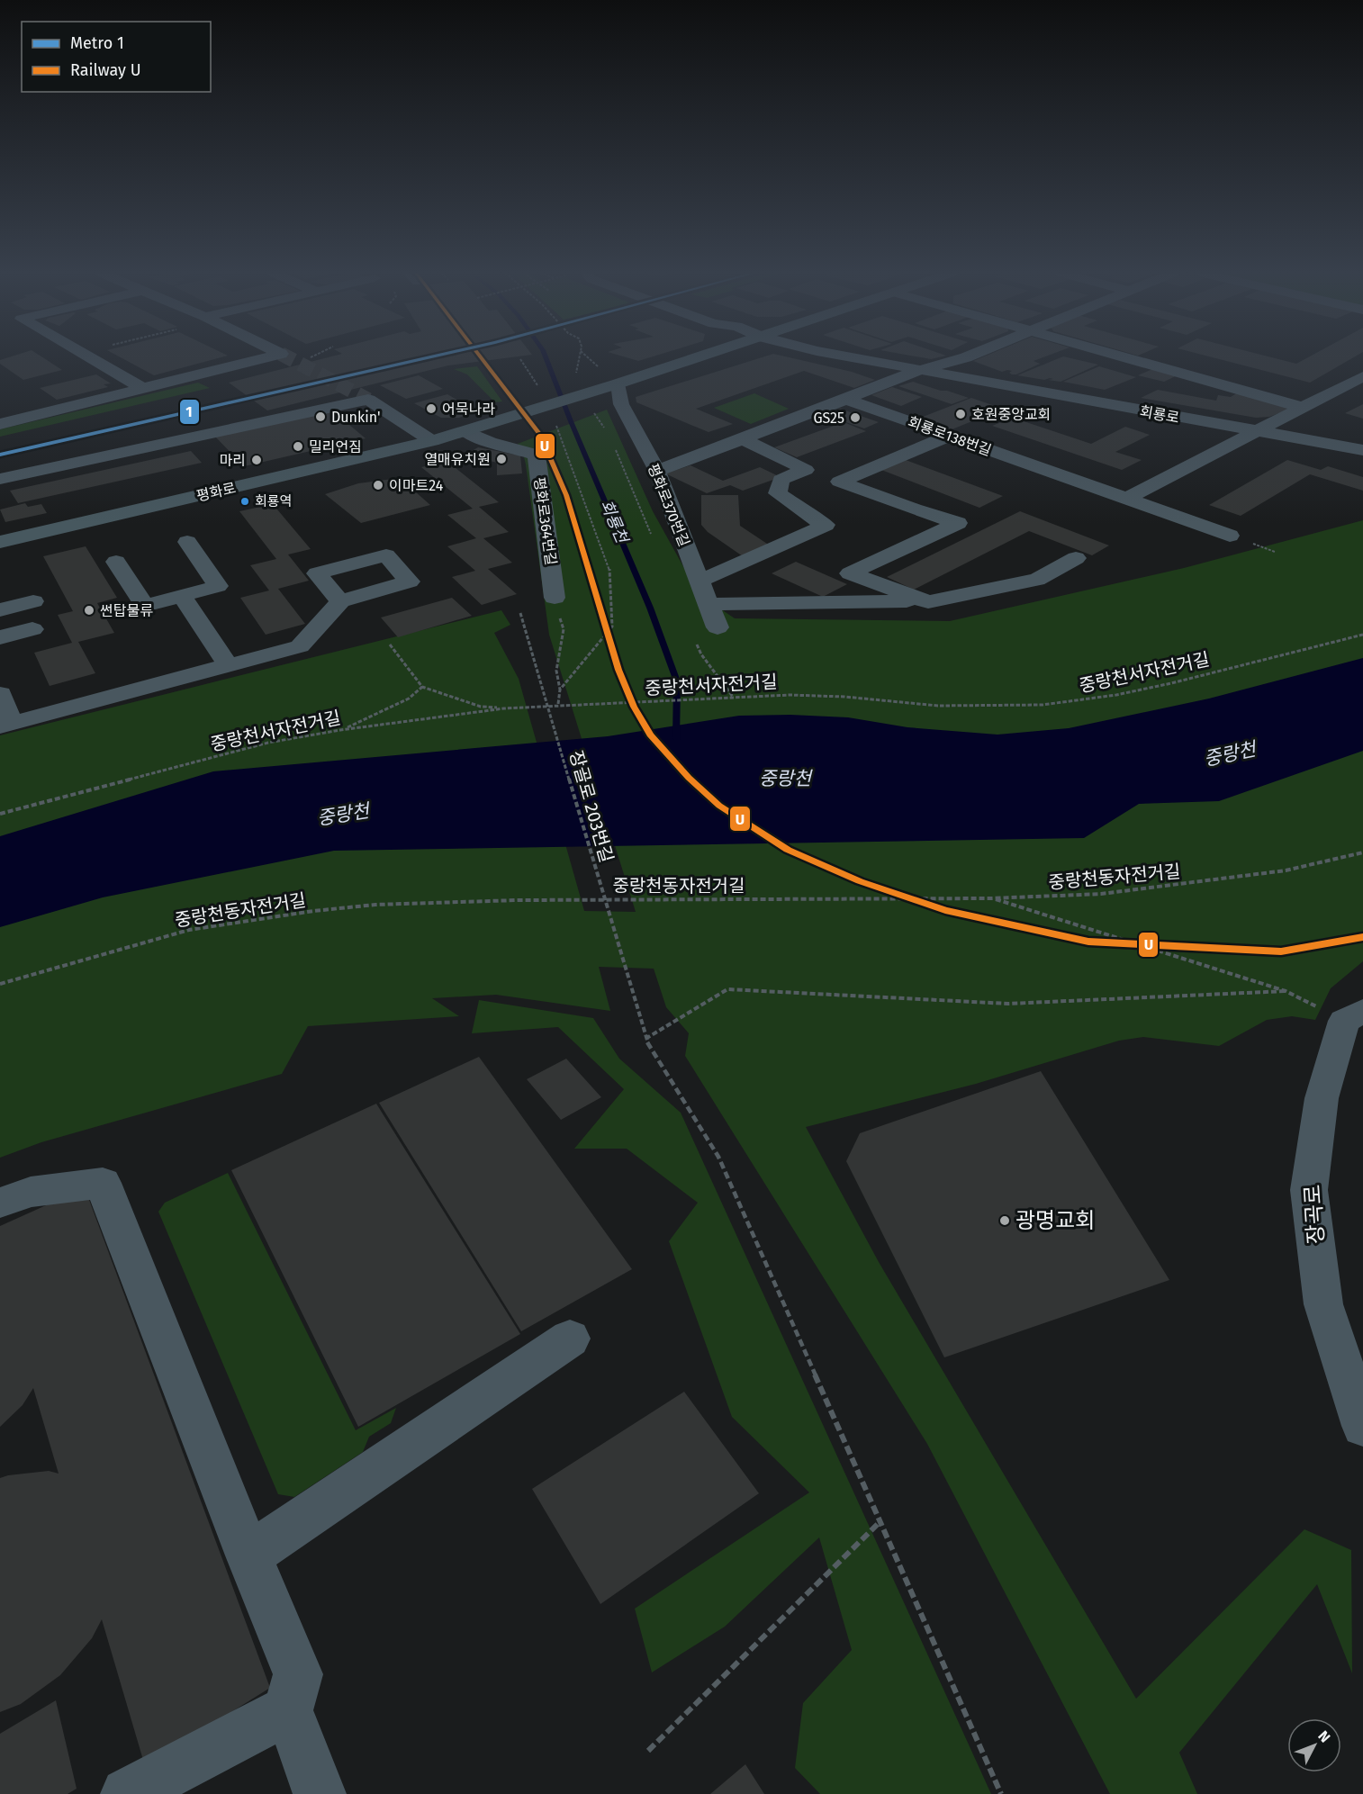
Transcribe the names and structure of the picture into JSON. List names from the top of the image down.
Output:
{
  "streets": {
    "main road": ["평화로"],
    "street": [
      "회룡로",
      "회룡로138번길",
      "평화로370번길",
      "평화로364번길",
      "장곡로"
    ],
    "path": ["중랑천서자전거길", "장골로 203번길", "중랑천동자전거길"]
  },
  "crossings": [
    ["평화로", "평화로370번길"],
    ["평화로", "평화로364번길"]
  ],
  "water": ["회룡천", "중랑천"],
  "places": [
    "어묵나라",
    "호원중앙교회",
    "Dunkin'",
    "GS25",
    "밀리언짐",
    "열매유치원",
    "마리",
    "이마트24",
    "회룡역",
    "썬탑물류",
    "광명교회"
  ],
  "lines": ["metro line 1", "rail line U"],
  "legend": ["Metro 1", "Railway U"],
  "north": "top right"
}
